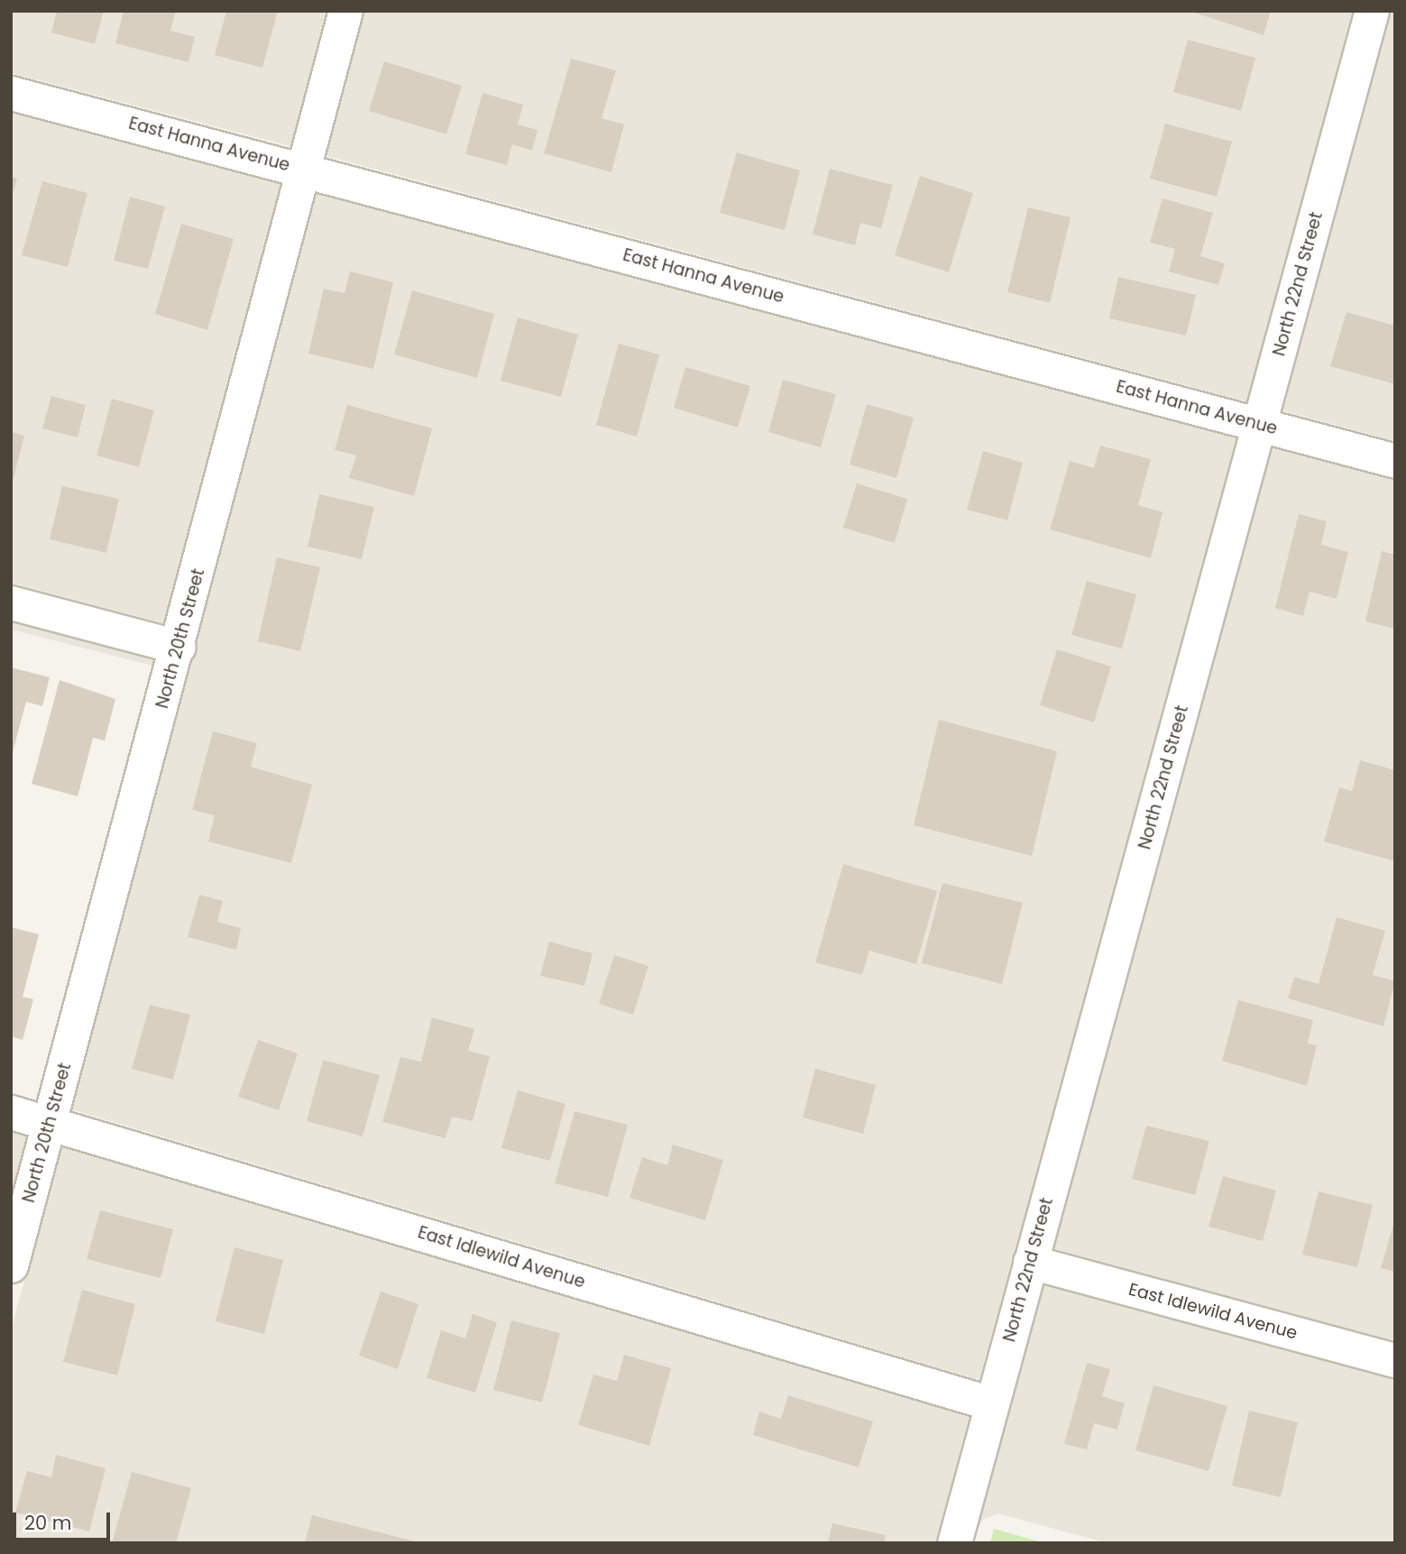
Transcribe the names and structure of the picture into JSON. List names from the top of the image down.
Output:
{
  "streets": {
    "street": [
      "East Hanna Avenue",
      "North 22nd Street",
      "North 20th Street",
      "East Idlewild Avenue"
    ]
  },
  "crossings": [
    ["East Hanna Avenue", "North 22nd Street"],
    ["East Hanna Avenue", "North 20th Street"],
    ["North 22nd Street", "East Idlewild Avenue"],
    ["North 20th Street", "East Idlewild Avenue"]
  ],
  "scale_bar": "20 m"
}
